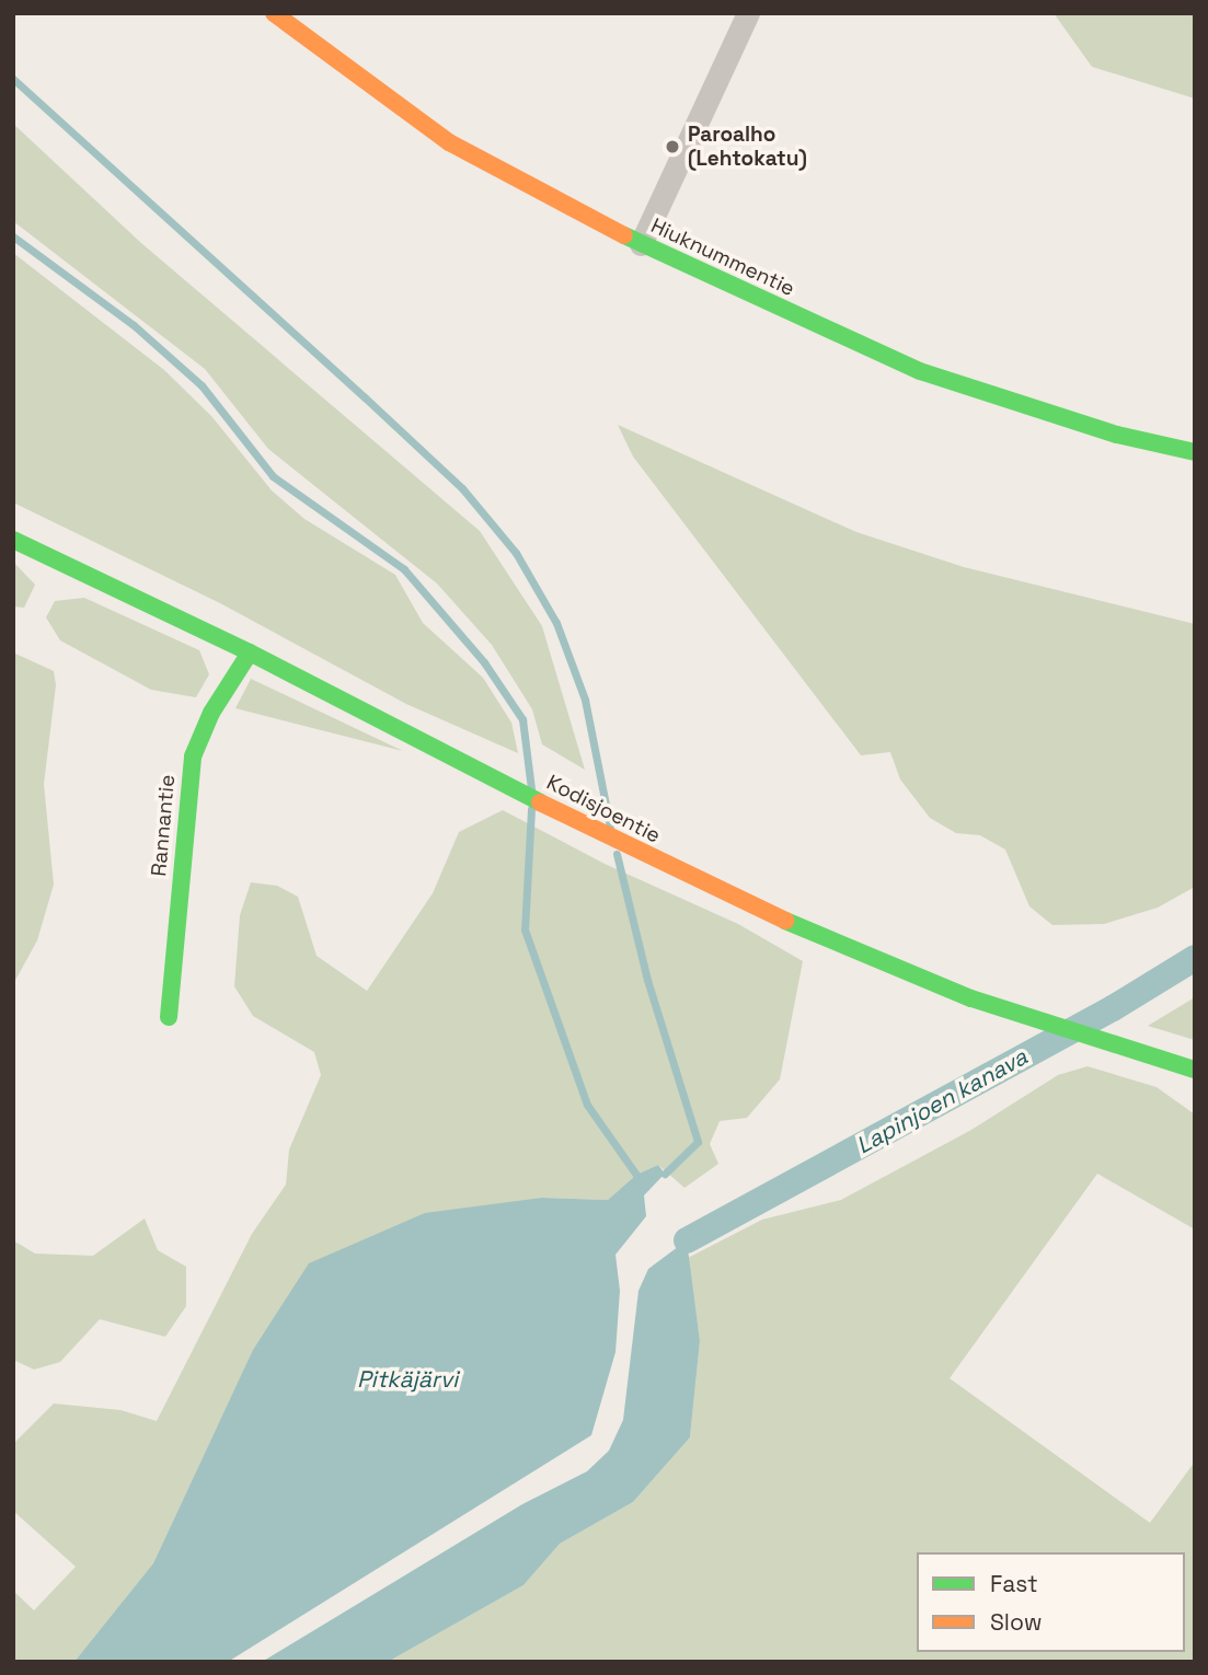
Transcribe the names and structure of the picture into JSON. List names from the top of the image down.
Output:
{
  "streets": {
    "street": ["Hiuknummentie", "Kodisjoentie", "Rannantie"]
  },
  "crossings": [
    ["Kodisjoentie", "Rannantie"]
  ],
  "water": ["Lapinjoen kanava", "Pitkäjärvi"],
  "places": ["Paroalho (Lehtokatu)"],
  "legend": ["Fast", "Slow"]
}
